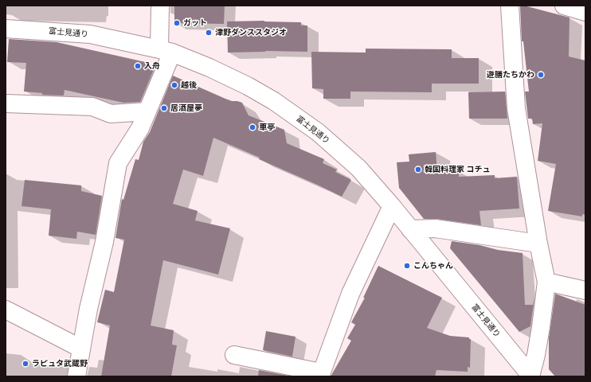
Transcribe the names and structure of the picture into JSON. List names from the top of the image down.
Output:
{
  "streets": {
    "street": ["富士見通り"]
  },
  "places": [
    "ガット",
    "津野ダンススタジオ",
    "入舟",
    "遊膳たちかわ",
    "越後",
    "居酒屋夢",
    "車亭",
    "韓国料理家 コチュ",
    "こんちゃん",
    "ラピュタ武蔵野"
  ]
}
